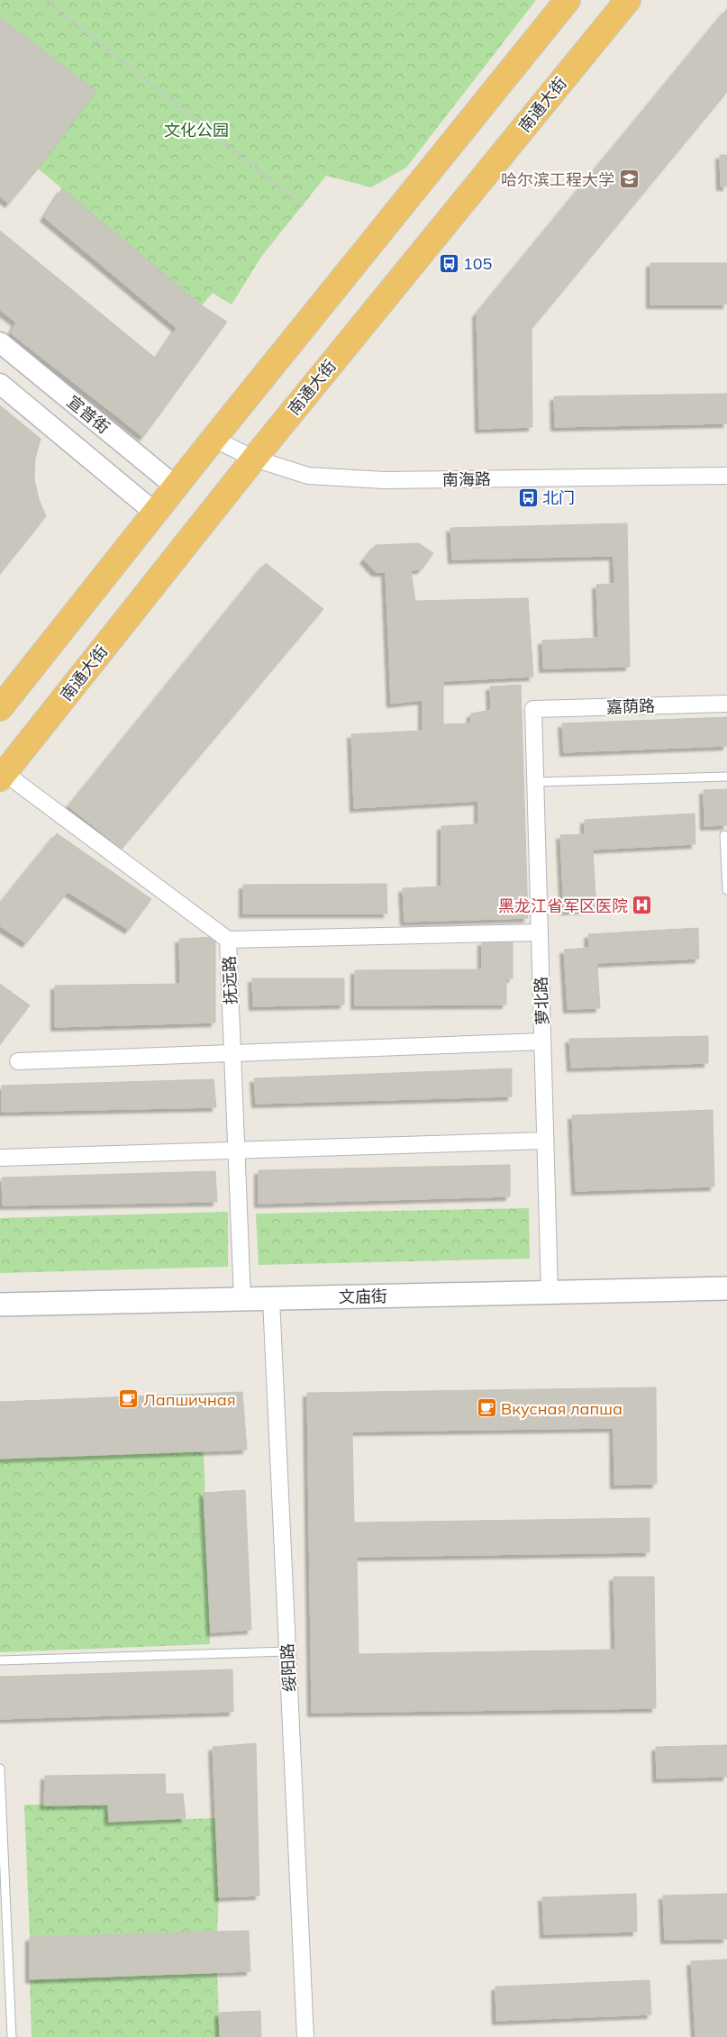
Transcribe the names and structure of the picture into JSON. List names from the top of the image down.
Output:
{
  "streets": {
    "highway": ["南通大街"],
    "main road": ["文庙街"],
    "street": [
      "宣普街",
      "南海路",
      "嘉荫路",
      "抚远路",
      "萝北路",
      "绥阳路"
    ]
  },
  "crossings": [
    ["南通大街", "南海路"],
    ["南通大街", "抚远路"],
    ["嘉荫路", "萝北路"],
    ["抚远路", "文庙街"],
    ["萝北路", "文庙街"],
    ["文庙街", "绥阳路"]
  ],
  "parks": ["文化公园"],
  "places": {
    "school or university": ["哈尔滨工程大学"],
    "bus stop": ["105", "北门"],
    "hospital": ["黑龙江省军区医院"],
    "cafe": ["Лапшичная", "Вкусная лапша"]
  }
}
